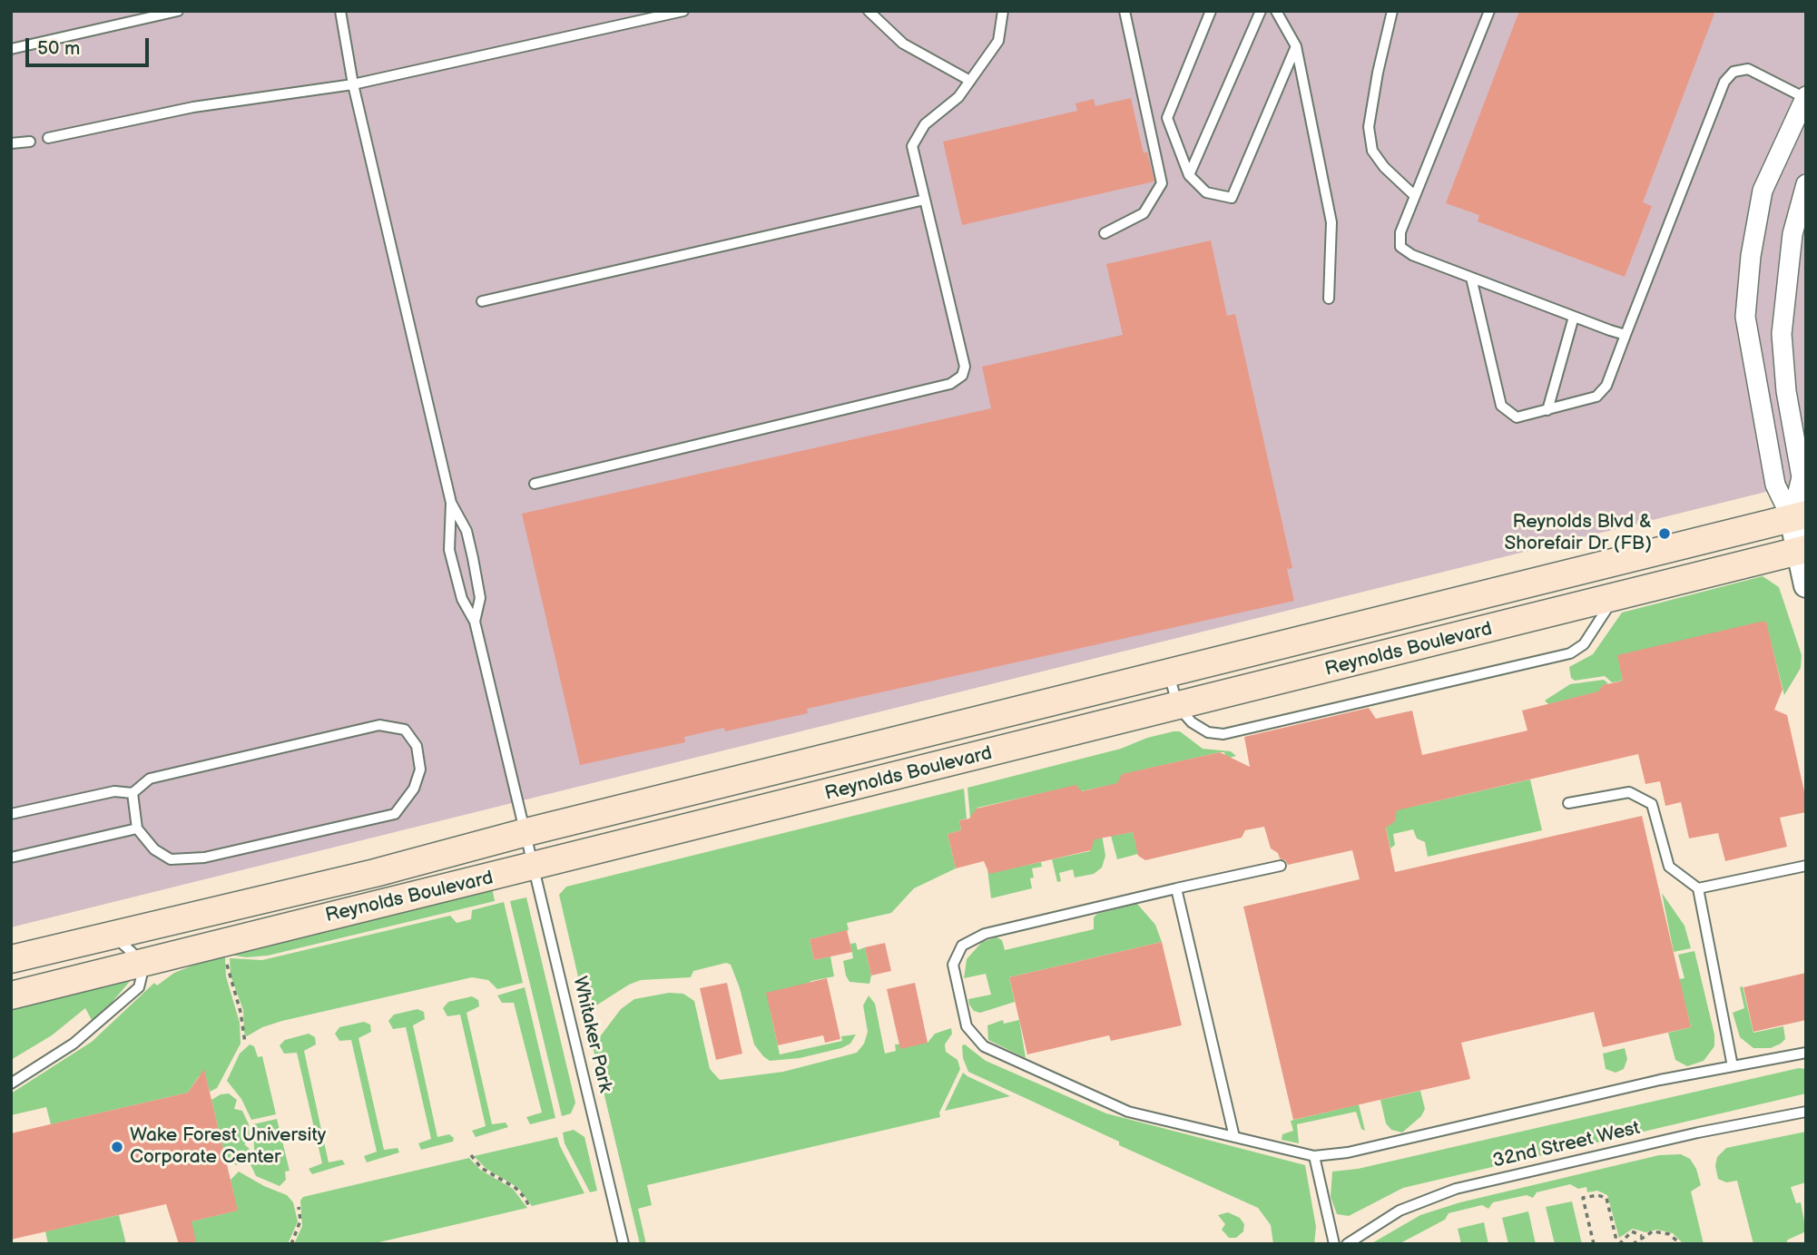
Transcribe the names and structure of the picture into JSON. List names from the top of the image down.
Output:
{
  "streets": {
    "main road": ["Reynolds Boulevard"],
    "lane": ["Whitaker Park", "32nd Street West"]
  },
  "crossings": [
    ["Reynolds Boulevard", "Whitaker Park"]
  ],
  "places": ["Reynolds Blvd & Shorefair Dr (FB)", "Wake Forest University Corporate Center"],
  "scale_bar": "50 m"
}
